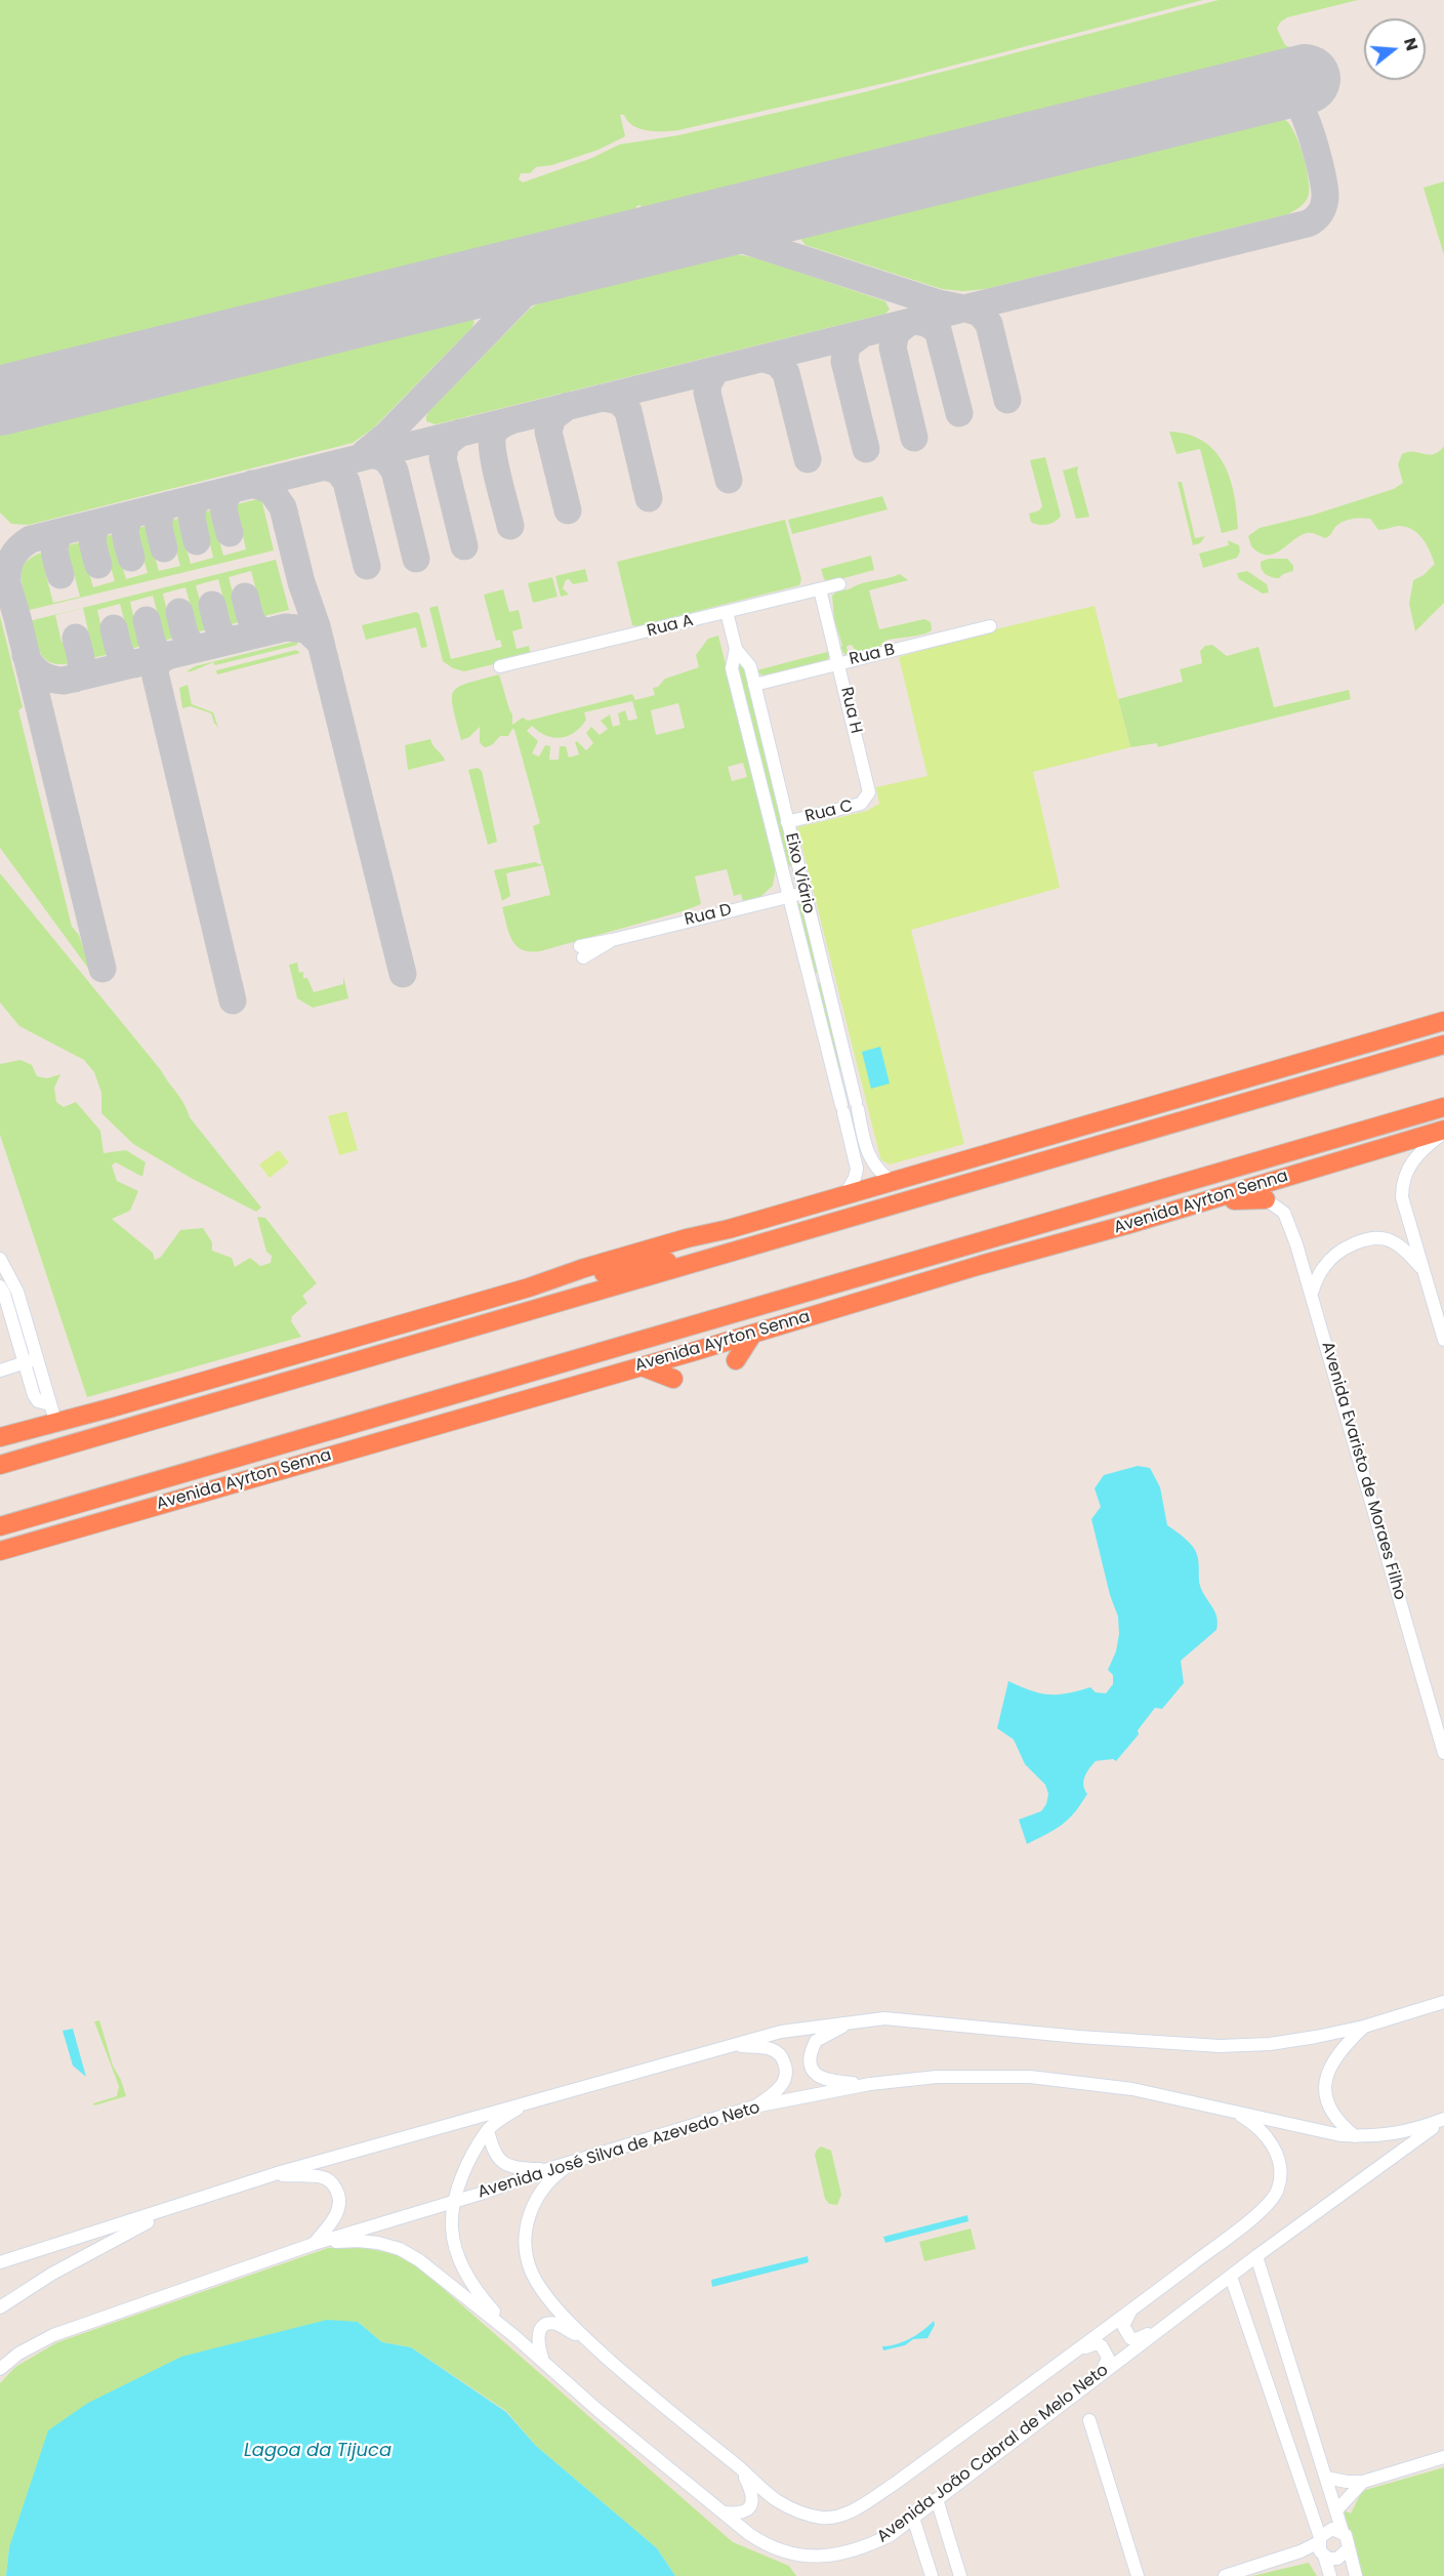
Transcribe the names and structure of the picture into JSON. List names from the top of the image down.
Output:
{
  "streets": {
    "highway": ["Avenida Ayrton Senna"],
    "street": [
      "Rua A",
      "Rua B",
      "Rua H",
      "Rua C",
      "Eixo Viário",
      "Rua D",
      "Avenida Evaristo de Moraes Filho",
      "Avenida José Silva de Azevedo Neto",
      "Avenida João Cabral de Melo Neto"
    ]
  },
  "crossings": [
    ["Rua A", "Rua H"],
    ["Rua A", "Eixo Viário"],
    ["Rua B", "Rua H"],
    ["Rua B", "Eixo Viário"],
    ["Rua H", "Rua C"],
    ["Rua C", "Eixo Viário"],
    ["Eixo Viário", "Rua D"],
    ["Avenida José Silva de Azevedo Neto", "Avenida João Cabral de Melo Neto"]
  ],
  "water": ["Lagoa da Tijuca"],
  "north": "right"
}
